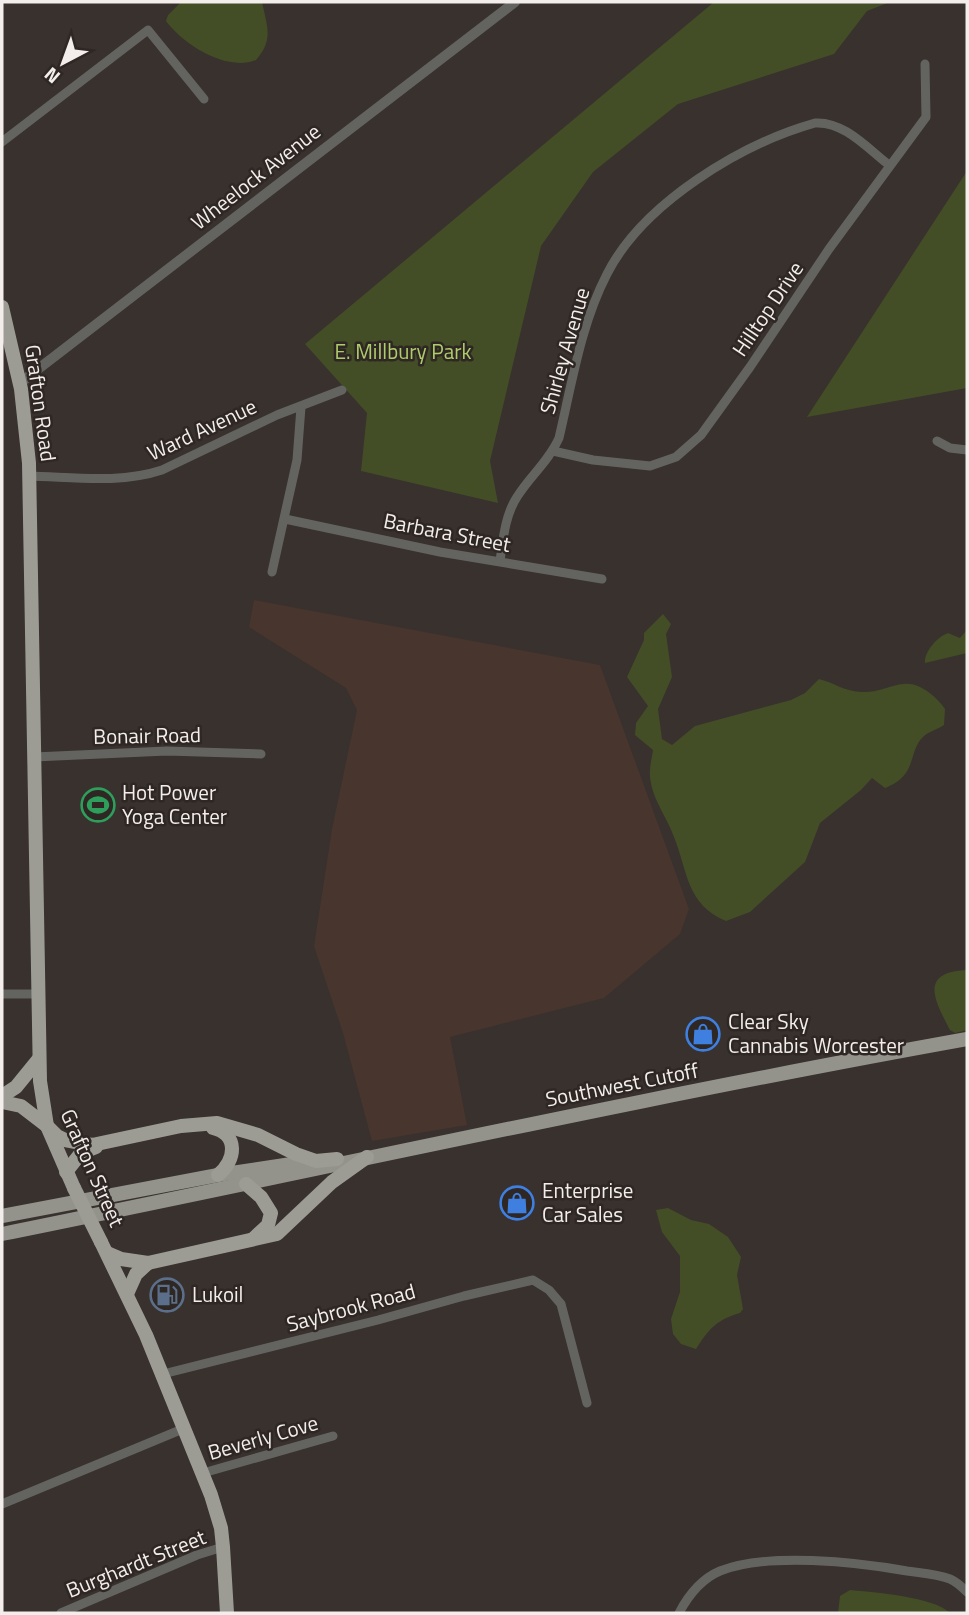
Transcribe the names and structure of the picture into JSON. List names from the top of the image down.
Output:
{
  "streets": {
    "highway": ["Grafton Road", "Southwest Cutoff", "Grafton Street"],
    "street": [
      "Wheelock Avenue",
      "Hilltop Drive",
      "Shirley Avenue",
      "Ward Avenue",
      "Barbara Street",
      "Bonair Road",
      "Saybrook Road",
      "Beverly Cove",
      "Burghardt Street"
    ]
  },
  "crossings": [
    ["Wheelock Avenue", "Grafton Road"],
    ["Hilltop Drive", "Shirley Avenue"],
    ["Shirley Avenue", "Barbara Street"],
    ["Grafton Road", "Ward Avenue"],
    ["Grafton Road", "Grafton Street"],
    ["Bonair Road", "Grafton Street"],
    ["Grafton Street", "Saybrook Road"],
    ["Grafton Street", "Beverly Cove"],
    ["Grafton Street", "Burghardt Street"]
  ],
  "parks": ["E. Millbury Park"],
  "places": {
    "sports": ["Hot Power Yoga Center"],
    "shop": ["Clear Sky Cannabis Worcester", "Enterprise Car Sales"],
    "fuel station": ["Lukoil"]
  },
  "north": "bottom left"
}
